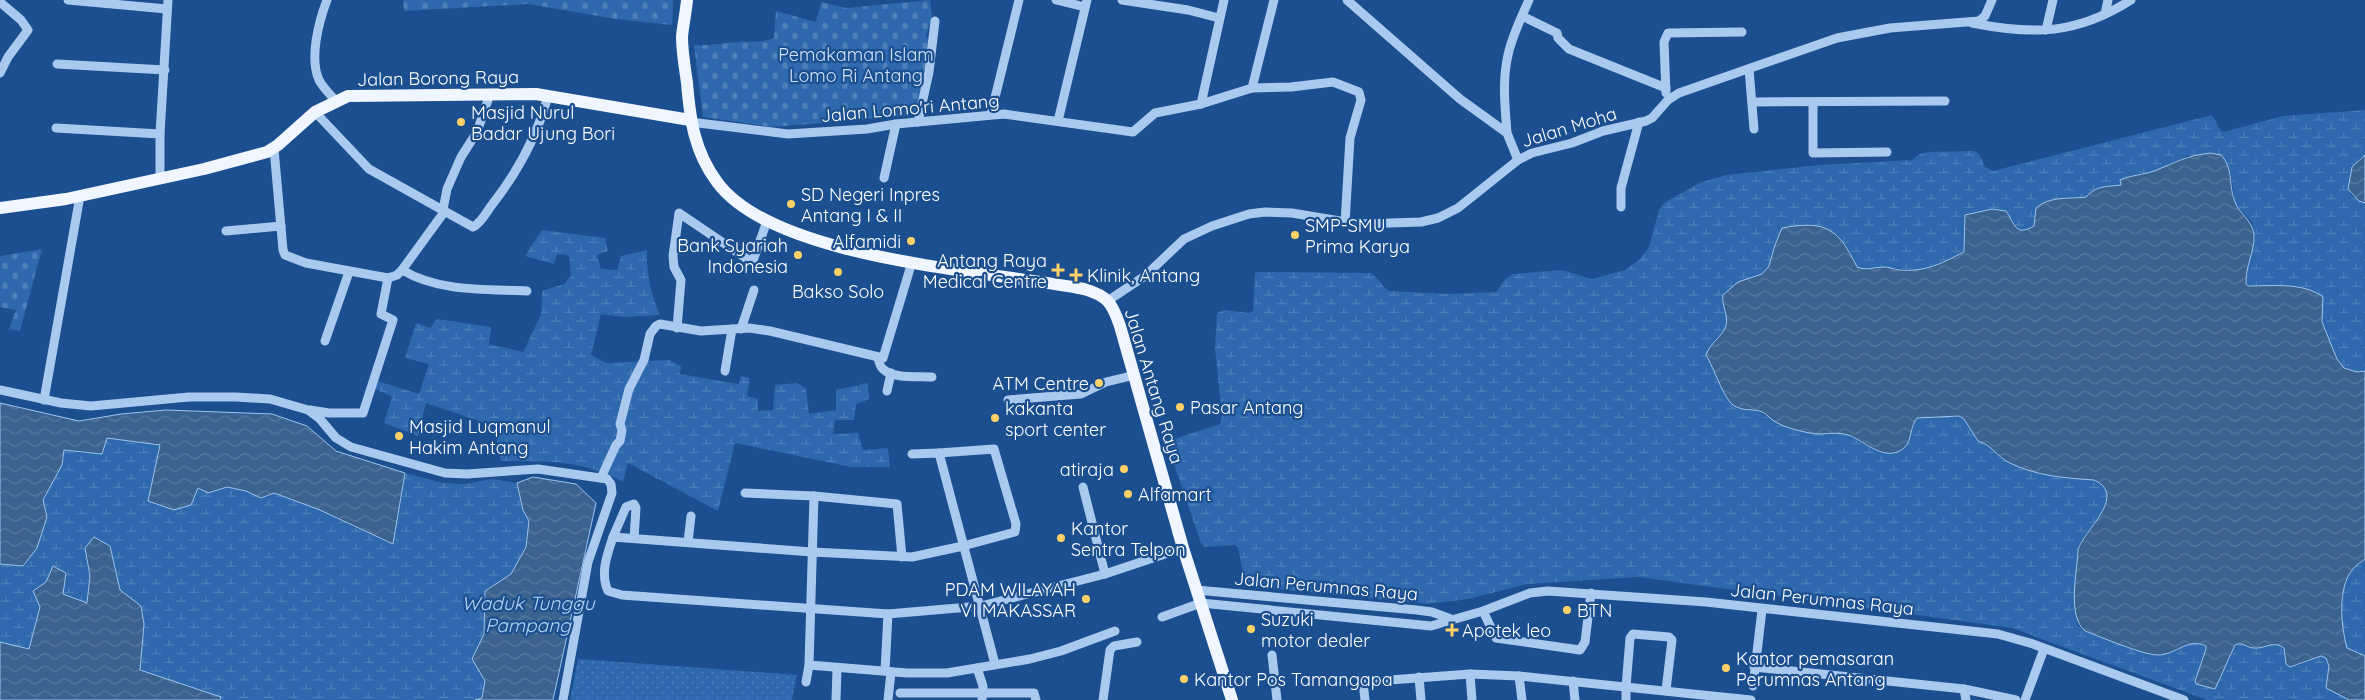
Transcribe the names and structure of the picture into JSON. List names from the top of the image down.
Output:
{
  "streets": {
    "main road": ["Jalan Borong Raya", "Jalan Antang Raya"],
    "street": ["Jalan Lomo'ri Antang", "Jalan Moha", "Jalan Perumnas Raya"]
  },
  "crossings": [
    ["Jalan Borong Raya", "Jalan Lomo'ri Antang"],
    ["Jalan Borong Raya", "Jalan Antang Raya"],
    ["Jalan Lomo'ri Antang", "Jalan Antang Raya"],
    ["Jalan Moha", "Jalan Antang Raya"],
    ["Jalan Antang Raya", "Jalan Perumnas Raya"]
  ],
  "water": ["Waduk Tunggu Pampang"],
  "parks": ["Pemakaman Islam Lomo Ri Antang"],
  "places": {
    "other": [
      "Masjid Nurul Badar Ujung Bori",
      "SD Negeri Inpres Antang I & II",
      "SMP-SMU Prima Karya",
      "Alfamidi",
      "Bank Syariah Indonesia",
      "Bakso Solo",
      "ATM Centre",
      "Pasar Antang",
      "kakanta sport center",
      "Masjid Luqmanul Hakim Antang",
      "atiraja",
      "Alfamart",
      "Kantor Sentra Telpon",
      "PDAM WILAYAH VI MAKASSAR",
      "BTN",
      "Suzuki motor dealer",
      "Kantor pemasaran Perumnas Antang",
      "Kantor Pos Tamangapa"
    ],
    "health": ["Antang Raya Medical Centre", "Klinik, Antang", "Apotek leo"]
  }
}
